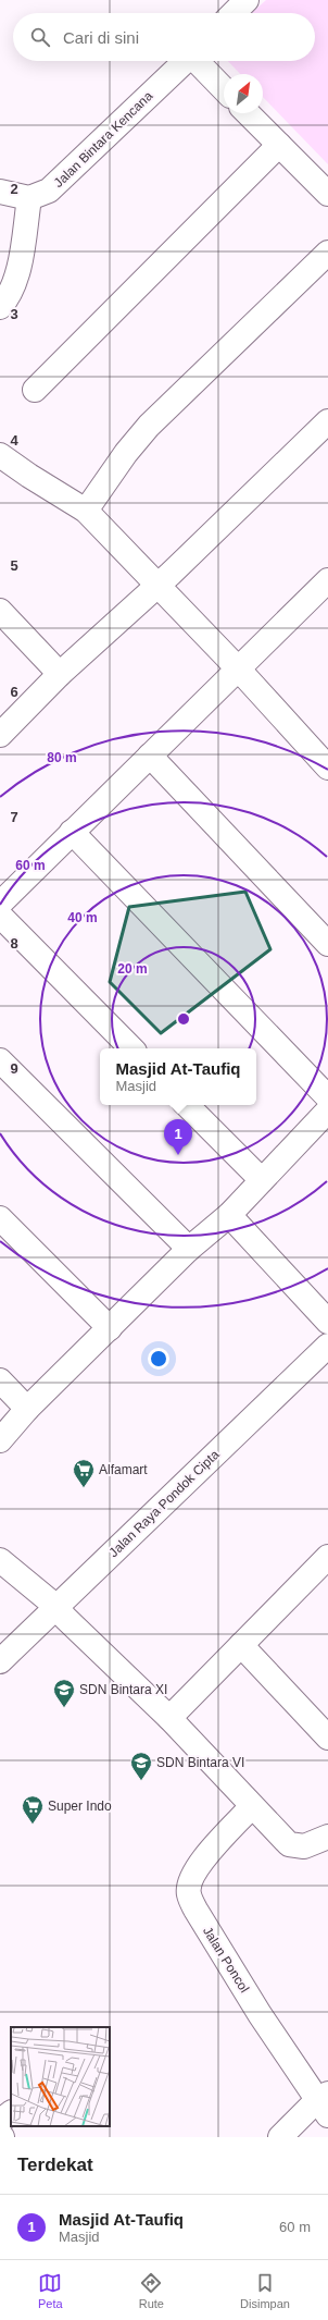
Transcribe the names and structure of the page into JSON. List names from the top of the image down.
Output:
{
  "streets": {
    "street": ["Jalan Bintara Kencana", "Jalan Raya Pondok Cipta", "Jalan Poncol"]
  },
  "places": {
    "supermarket": ["Alfamart", "Super Indo"],
    "school or university": ["SDN Bintara XI", "SDN Bintara VI"]
  },
  "north": "top right",
  "page": {
    "search": "Cari di sini",
    "popup": ["Masjid At-Taufiq", "Masjid"],
    "pins": "1",
    "heading": "Terdekat",
    "list": [
      {
        "mark": "1",
        "name": "Masjid At-Taufiq",
        "note": "Masjid",
        "value": "60 m"
      }
    ],
    "nav": ["Peta", "Rute", "Disimpan"]
  },
  "grid": {
    "rows": [
      "2",
      "3",
      "4",
      "5",
      "6",
      "7",
      "8",
      "9"
    ]
  },
  "rings": [
    "80 m",
    "60 m",
    "40 m",
    "20 m"
  ]
}
